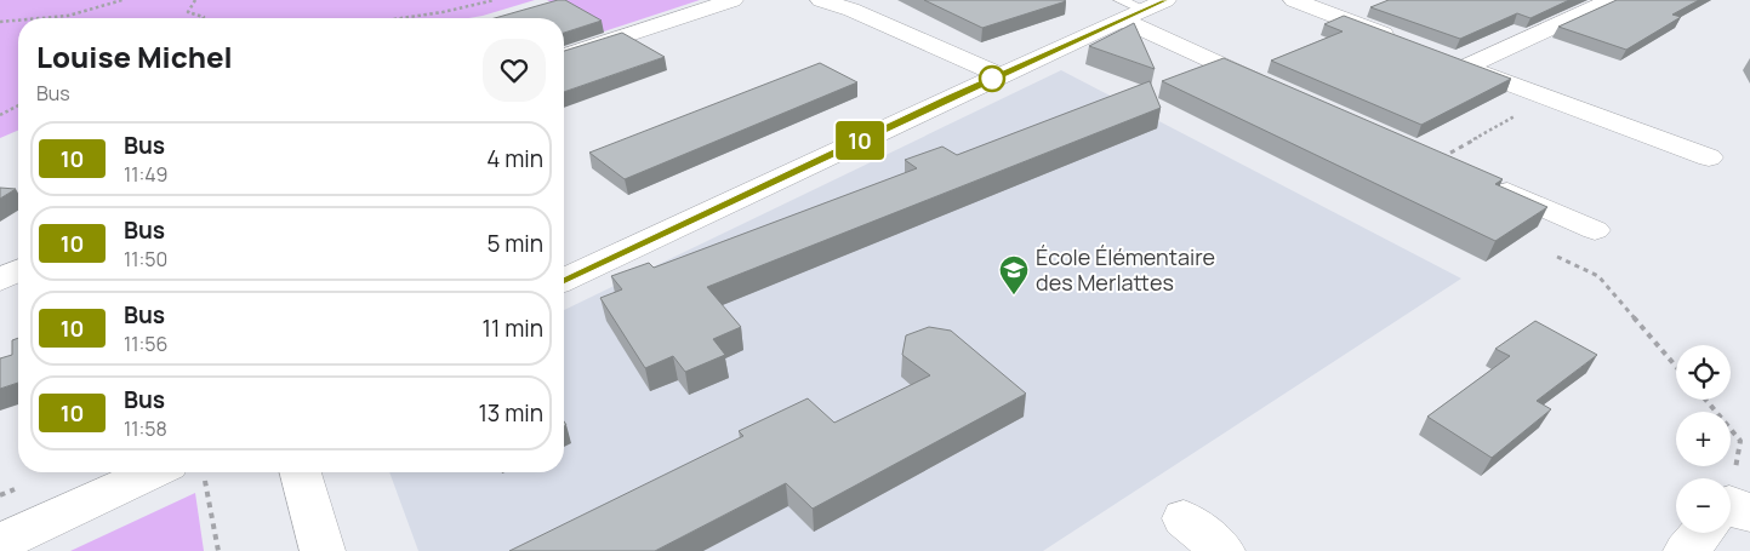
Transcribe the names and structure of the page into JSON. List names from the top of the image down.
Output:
{
  "places": {
    "school or university": ["École Élémentaire des Merlattes"]
  },
  "lines": ["bus line 10"],
  "page": {
    "on_map": "10",
    "heading": ["Louise Michel", "Bus"],
    "list": [
      {
        "mark": "10",
        "name": "Bus",
        "note": "11:49",
        "value": "4 min"
      },
      {
        "mark": "10",
        "name": "Bus",
        "note": "11:50",
        "value": "5 min"
      },
      {
        "mark": "10",
        "name": "Bus",
        "note": "11:56",
        "value": "11 min"
      },
      {
        "mark": "10",
        "name": "Bus",
        "note": "11:58",
        "value": "13 min"
      }
    ],
    "map_buttons": ["+", "−"]
  }
}
